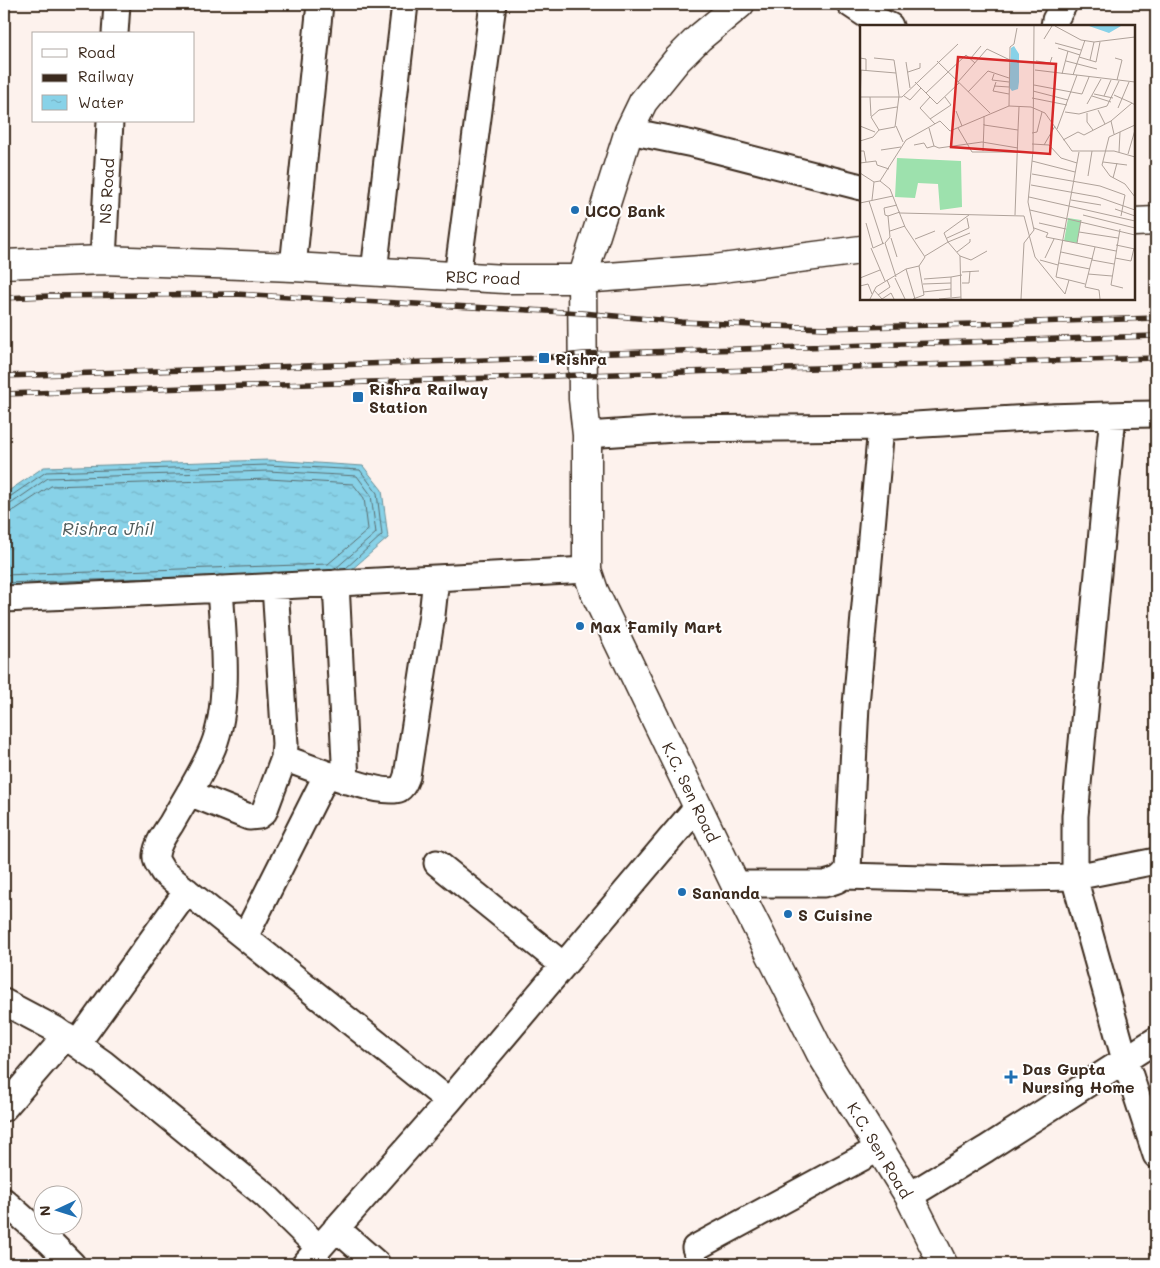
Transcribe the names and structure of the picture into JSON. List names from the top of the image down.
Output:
{
  "streets": {
    "street": ["NS Road", "RBC road", "K.C. Sen Road"]
  },
  "crossings": [
    ["NS Road", "RBC road"],
    ["RBC road", "K.C. Sen Road"]
  ],
  "water": ["Rishra Jhil"],
  "places": {
    "other": [
      "UCO Bank",
      "Max Family Mart",
      "Sananda",
      "S Cuisine"
    ],
    "transit": ["Rishra", "Rishra Railway Station"],
    "health": ["Das Gupta Nursing Home"]
  },
  "legend": ["Road", "Railway", "Water"],
  "north": "left"
}
